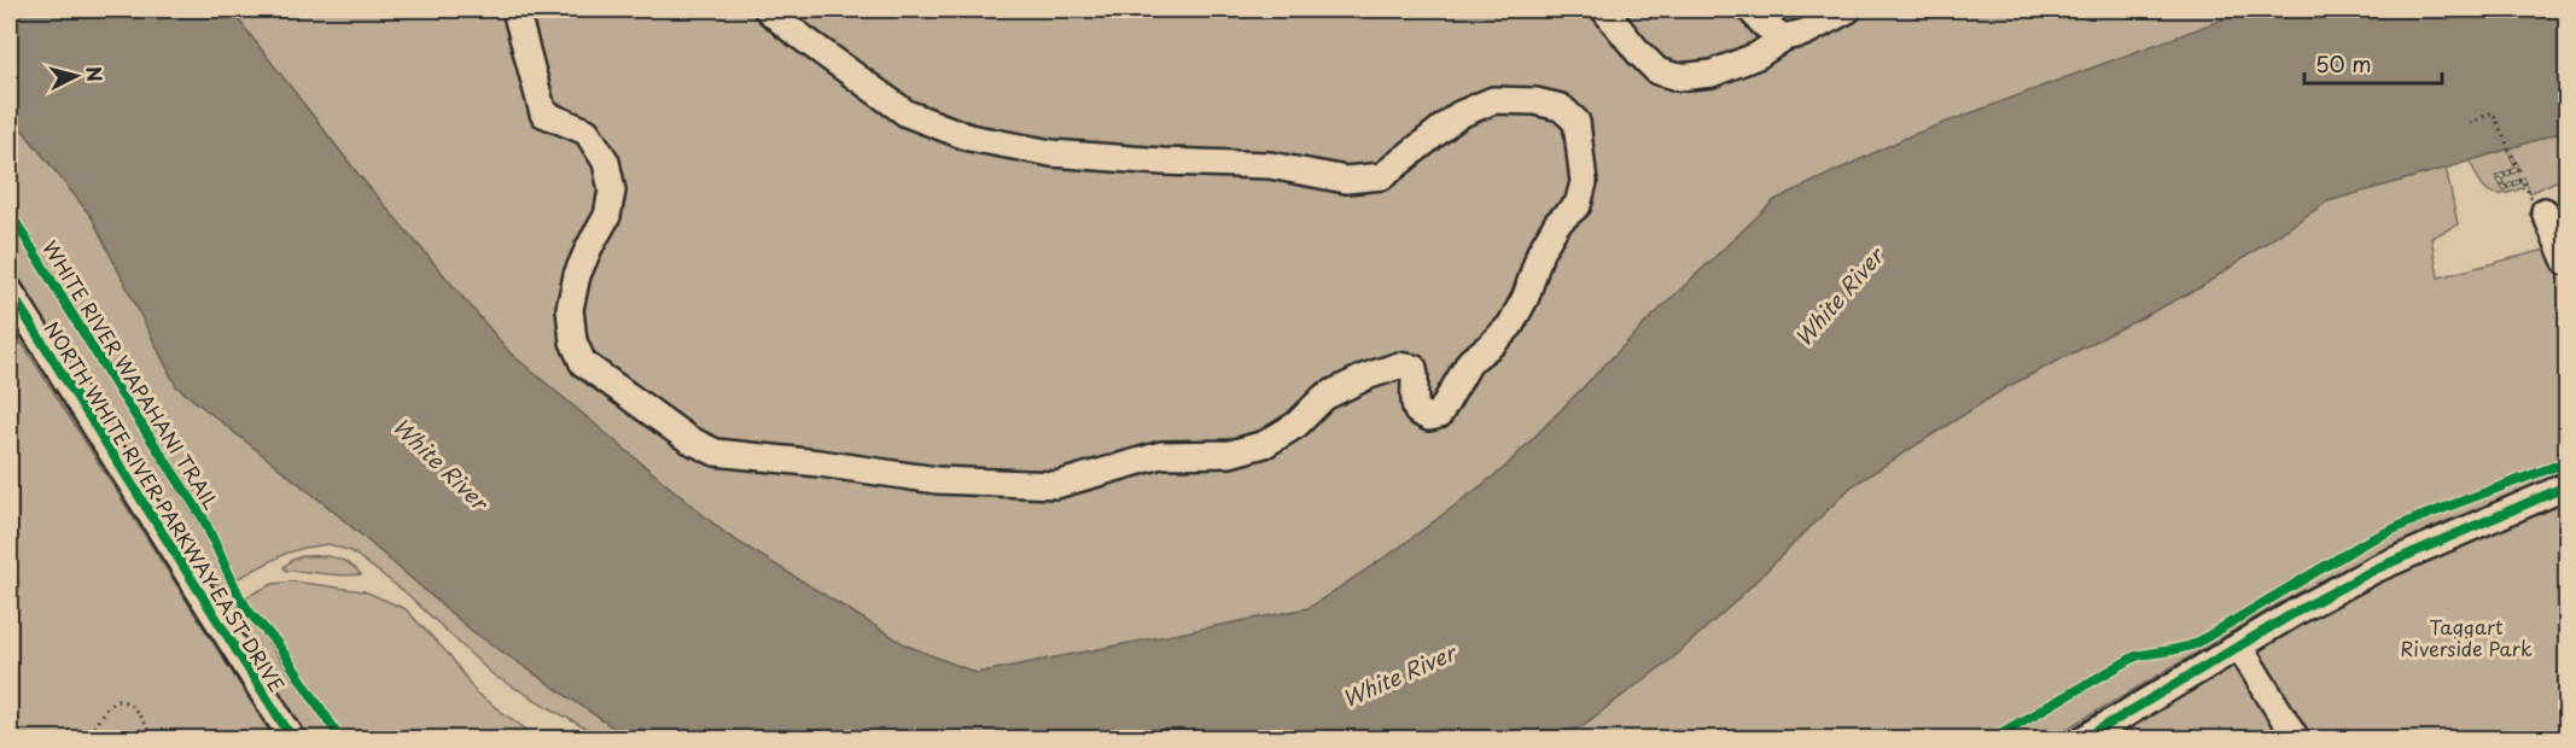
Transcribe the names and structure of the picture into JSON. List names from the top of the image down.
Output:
{
  "streets": {
    "street": ["NORTH WHITE RIVER PARKWAY EAST DRIVE"],
    "cycle path": ["WHITE RIVER WAPAHANI TRAIL"]
  },
  "water": ["White River"],
  "parks": ["Taggart Riverside Park"],
  "scale_bar": "50 m",
  "north": "right"
}
